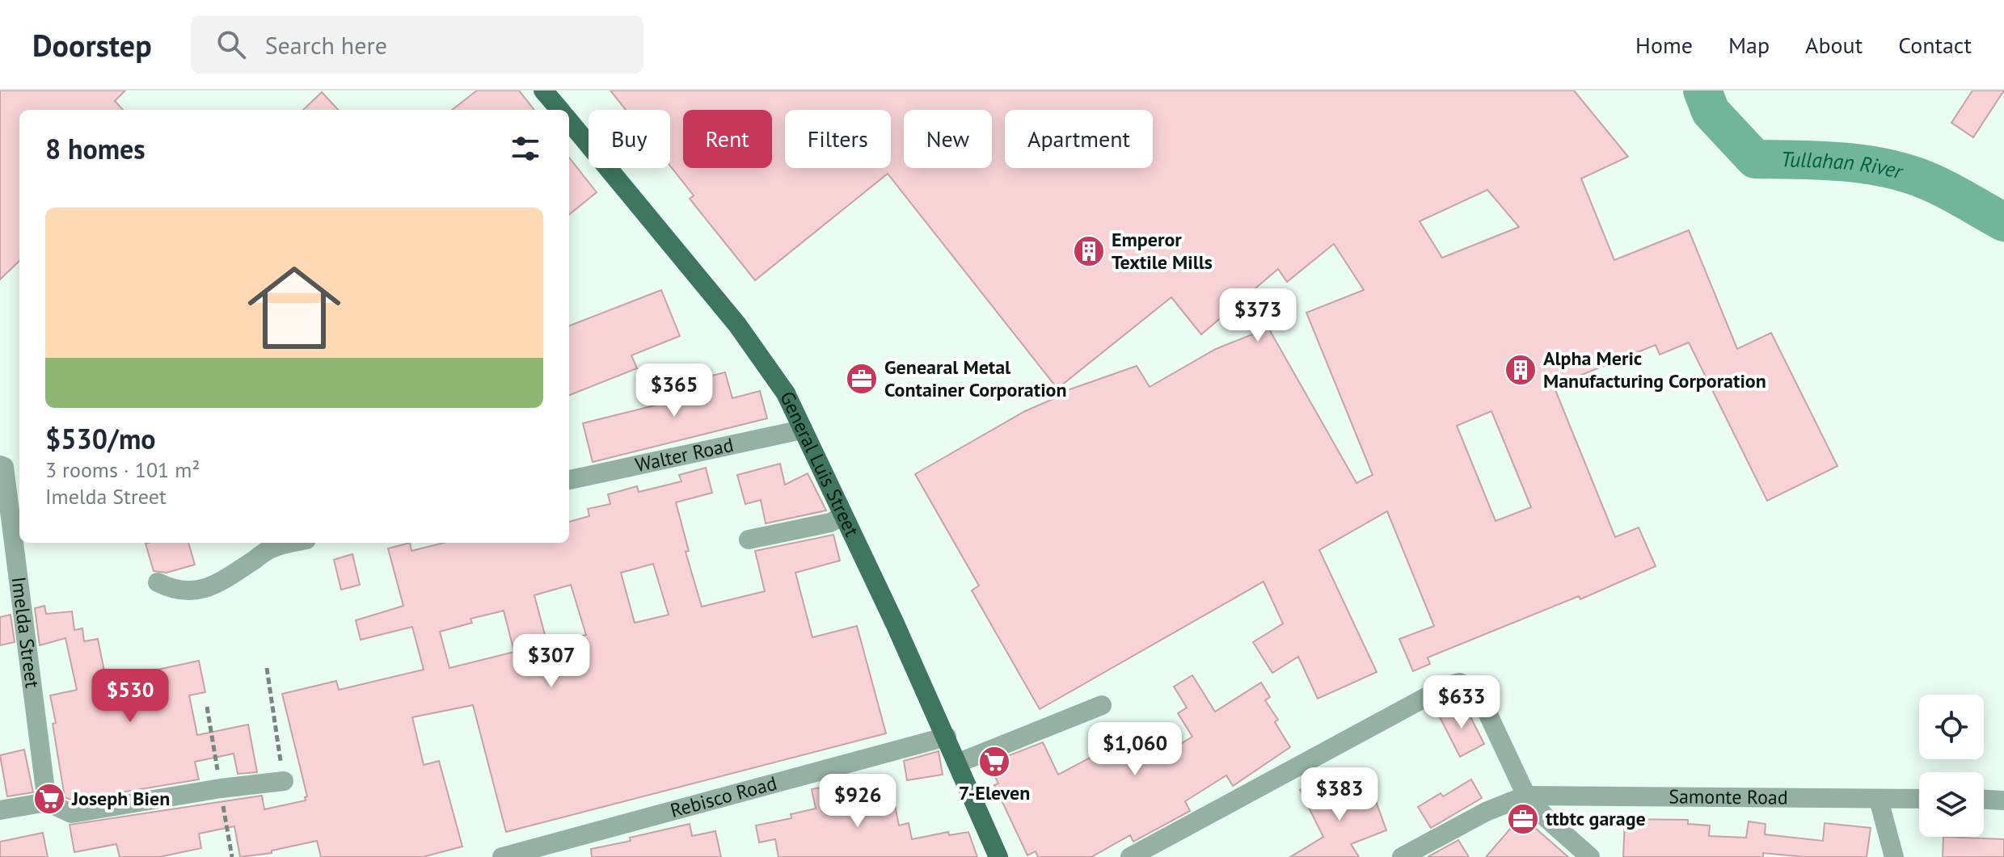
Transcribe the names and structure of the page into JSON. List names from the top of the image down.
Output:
{
  "streets": {
    "main road": ["General Luis Street"],
    "street": [
      "Walter Road",
      "Imelda Street",
      "Rebisco Road",
      "Samonte Road"
    ]
  },
  "crossings": [
    ["Walter Road", "General Luis Street"],
    ["General Luis Street", "Rebisco Road"]
  ],
  "water": ["Tullahan River"],
  "places": {
    "building": ["Emperor Textile Mills", "Alpha Meric Manufacturing Corporation"],
    "office": ["Genearal Metal Container Corporation", "ttbtc garage"],
    "supermarket": ["7-Eleven", "Joseph Bien"]
  },
  "page": {
    "header": "Doorstep",
    "search": "Search here",
    "nav": [
      "Home",
      "Map",
      "About",
      "Contact"
    ],
    "chip": [
      "Buy",
      "Rent",
      "Filters",
      "New",
      "Apartment"
    ],
    "heading": "8 homes",
    "list": [
      {
        "name": "$530/mo",
        "note": "3 rooms · 101 m² · Imelda Street"
      }
    ],
    "price": [
      "$373",
      "$365",
      "$307",
      "$530",
      "$633",
      "$1,060",
      "$383",
      "$926"
    ]
  }
}
